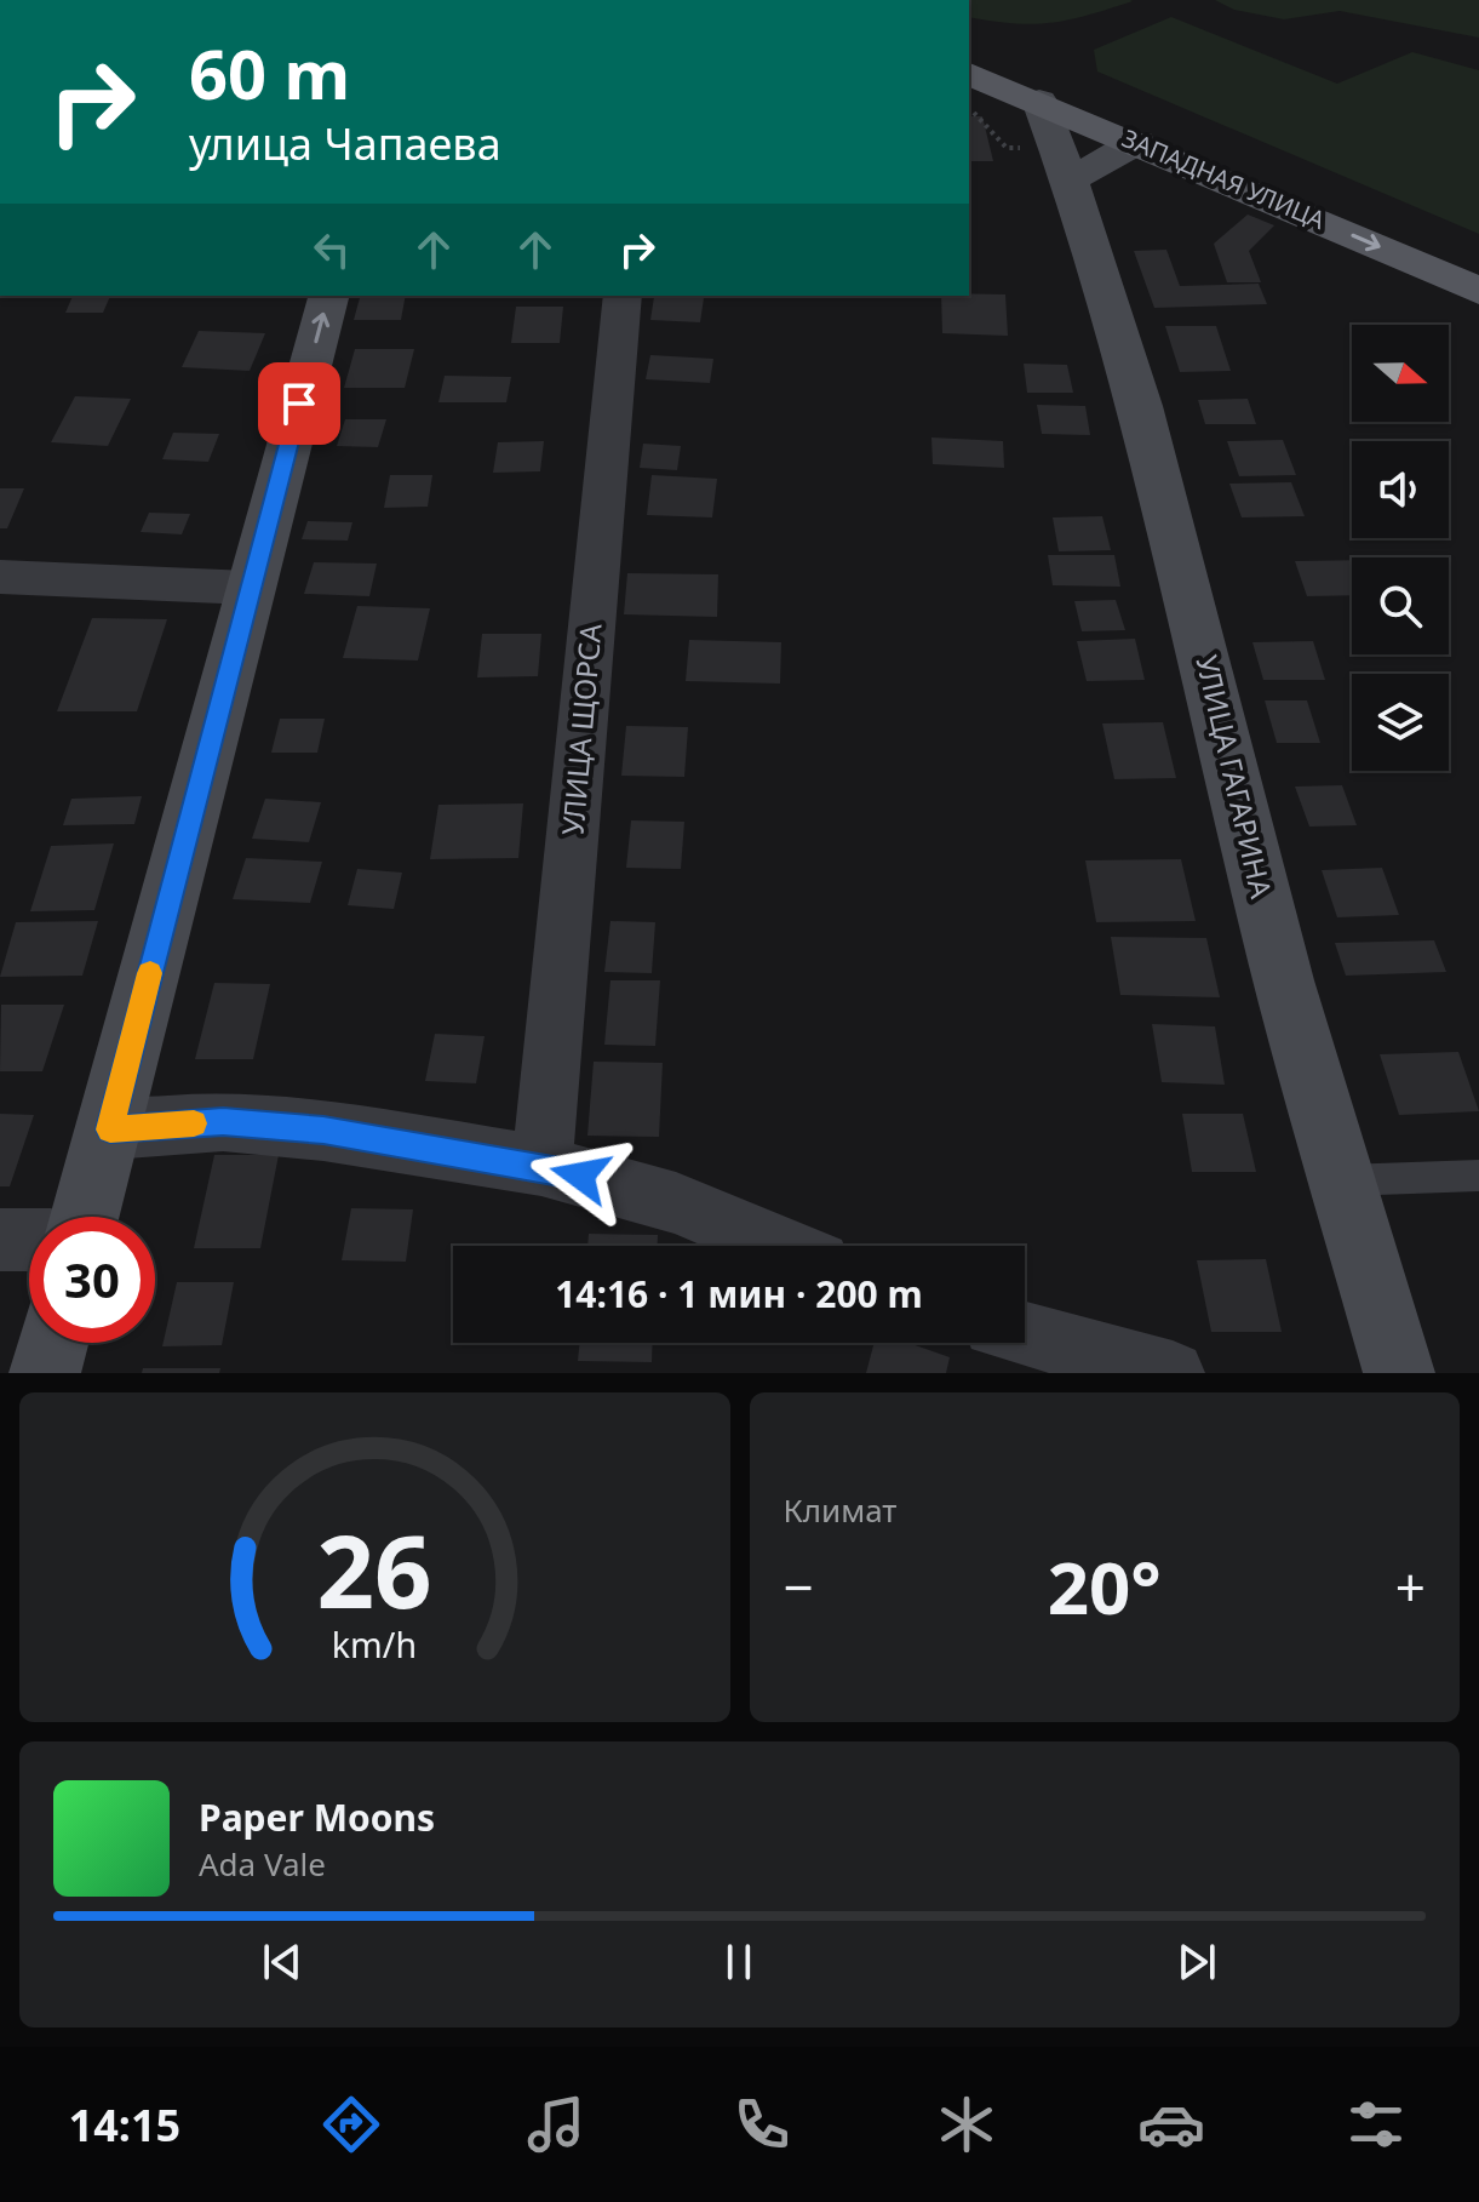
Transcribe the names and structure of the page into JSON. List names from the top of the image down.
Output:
{
  "streets": {
    "main road": ["ЗАПАДНАЯ УЛИЦА"],
    "street": ["УЛИЦА ЩОРСА", "УЛИЦА ГАГАРИНА"]
  },
  "crossings": [
    ["ЗАПАДНАЯ УЛИЦА", "УЛИЦА ГАГАРИНА"]
  ],
  "north": "right",
  "page": {
    "turn": ["60 m", "улица Чапаева"],
    "limit": "30",
    "trip": "14:16 · 1 мин · 200 m",
    "tile": "Климат",
    "heat": ["−", "20°", "+"],
    "song": ["Paper Moons", "Ada Vale"],
    "tabs": "14:15",
    "gauge": ["26", "km/h"]
  }
}
